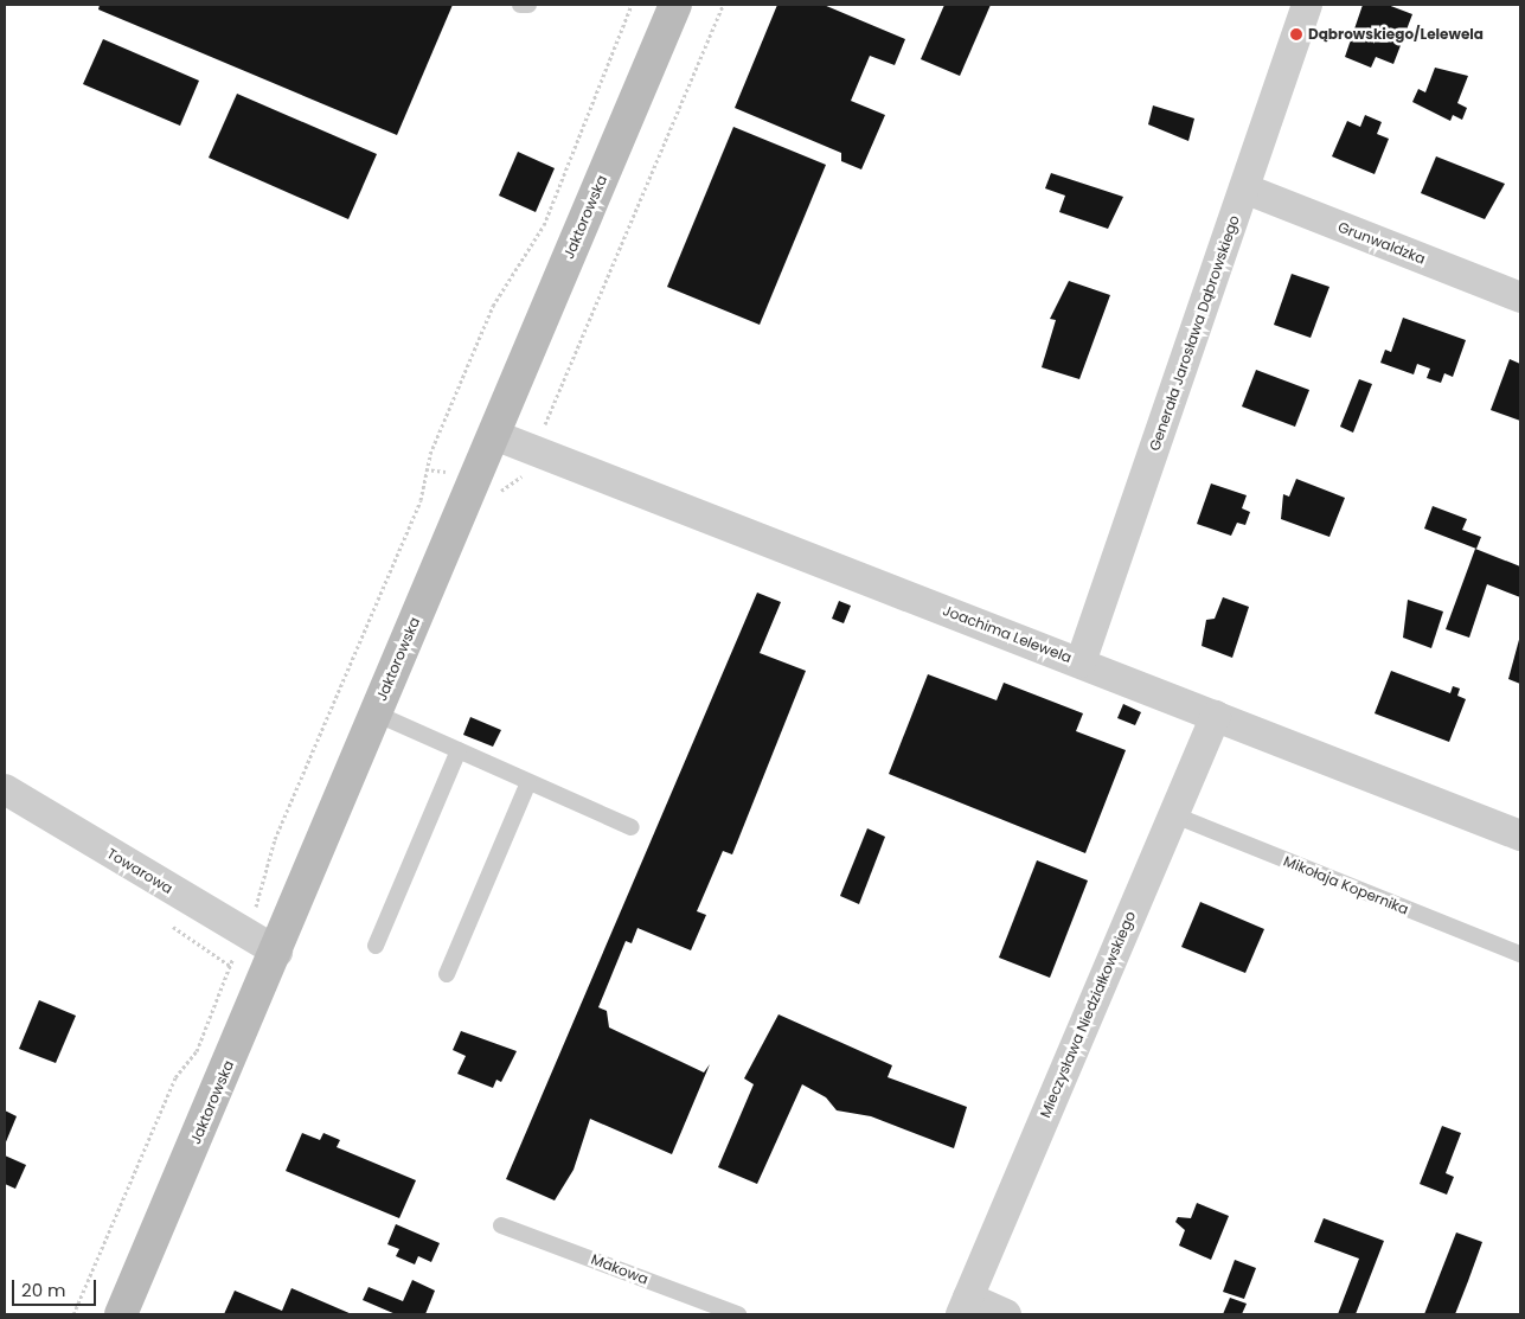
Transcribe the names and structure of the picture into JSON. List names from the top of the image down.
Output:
{
  "streets": {
    "main road": ["Jaktorowska"],
    "street": [
      "Grunwaldzka",
      "Generała Jarosława Dąbrowskiego",
      "Joachima Lelewela",
      "Towarowa",
      "Mieczysława Niedziałkowskiego"
    ],
    "lane": ["Mikołaja Kopernika", "Makowa"]
  },
  "crossings": [
    ["Jaktorowska", "Joachima Lelewela"],
    ["Jaktorowska", "Towarowa"],
    ["Grunwaldzka", "Generała Jarosława Dąbrowskiego"],
    ["Generała Jarosława Dąbrowskiego", "Joachima Lelewela"],
    ["Joachima Lelewela", "Mieczysława Niedziałkowskiego"],
    ["Mikołaja Kopernika", "Mieczysława Niedziałkowskiego"]
  ],
  "places": ["Dąbrowskiego/Lelewela"],
  "scale_bar": "20 m"
}
